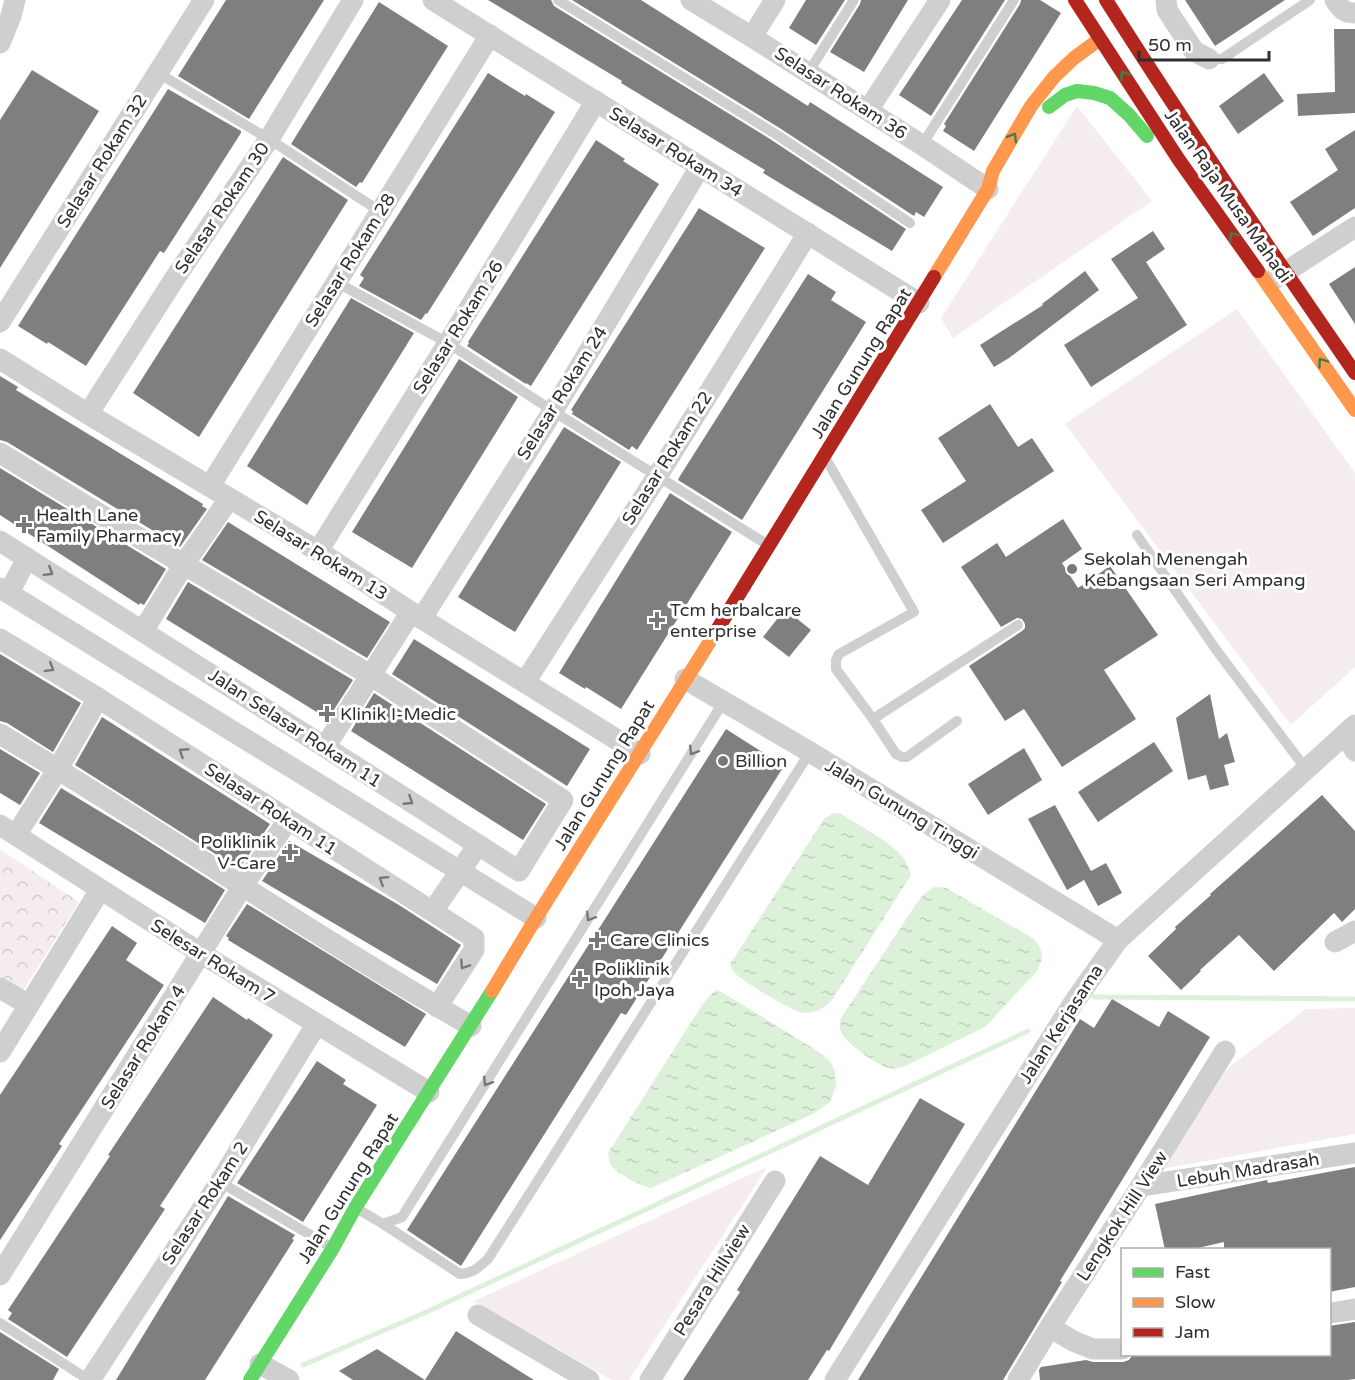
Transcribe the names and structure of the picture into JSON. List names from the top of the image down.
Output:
{
  "streets": {
    "street": [
      "Selasar Rokam 36",
      "Selasar Rokam 34",
      "Selasar Rokam 32",
      "Jalan Raja Musa Mahadi",
      "Selasar Rokam 30",
      "Selasar Rokam 28",
      "Selasar Rokam 26",
      "Jalan Gunung Rapat",
      "Selasar Rokam 24",
      "Selasar Rokam 22",
      "Selasar Rokam 13",
      "Jalan Selasar Rokam 11",
      "Selasar Rokam 11",
      "Jalan Gunung Tinggi",
      "Selesar Rokam 7",
      "Jalan Kerjasama",
      "Selasar Rokam 4",
      "Lebuh Madrasah",
      "Selasar Rokam 2",
      "Lengkok Hill View",
      "Pesara Hillview"
    ]
  },
  "crossings": [
    ["Selasar Rokam 36", "Jalan Gunung Rapat"],
    ["Selasar Rokam 34", "Selasar Rokam 28"],
    ["Selasar Rokam 34", "Selasar Rokam 26"],
    ["Selasar Rokam 34", "Jalan Gunung Rapat"],
    ["Selasar Rokam 34", "Selasar Rokam 24"],
    ["Selasar Rokam 34", "Selasar Rokam 22"],
    ["Jalan Raja Musa Mahadi", "Jalan Gunung Rapat"],
    ["Selasar Rokam 30", "Selasar Rokam 13"],
    ["Selasar Rokam 28", "Selasar Rokam 13"],
    ["Selasar Rokam 26", "Selasar Rokam 13"],
    ["Jalan Gunung Rapat", "Selasar Rokam 13"],
    ["Jalan Gunung Rapat", "Jalan Gunung Tinggi"],
    ["Jalan Gunung Rapat", "Selesar Rokam 7"],
    ["Selasar Rokam 24", "Selasar Rokam 13"],
    ["Selasar Rokam 24", "Jalan Selasar Rokam 11"],
    ["Selasar Rokam 22", "Selasar Rokam 13"],
    ["Selasar Rokam 11", "Selasar Rokam 4"],
    ["Jalan Gunung Tinggi", "Jalan Kerjasama"],
    ["Selesar Rokam 7", "Selasar Rokam 4"],
    ["Selesar Rokam 7", "Selasar Rokam 2"],
    ["Lebuh Madrasah", "Lengkok Hill View"]
  ],
  "places": {
    "health": [
      "Health Lane Family Pharmacy",
      "Tcm herbalcare enterprise",
      "Klinik I-Medic",
      "Poliklinik V-Care",
      "Care Clinics",
      "Poliklinik Ipoh Jaya"
    ],
    "other": ["Sekolah Menengah Kebangsaan Seri Ampang", "Billion"]
  },
  "legend": ["Fast", "Slow", "Jam"],
  "scale_bar": "50 m"
}
